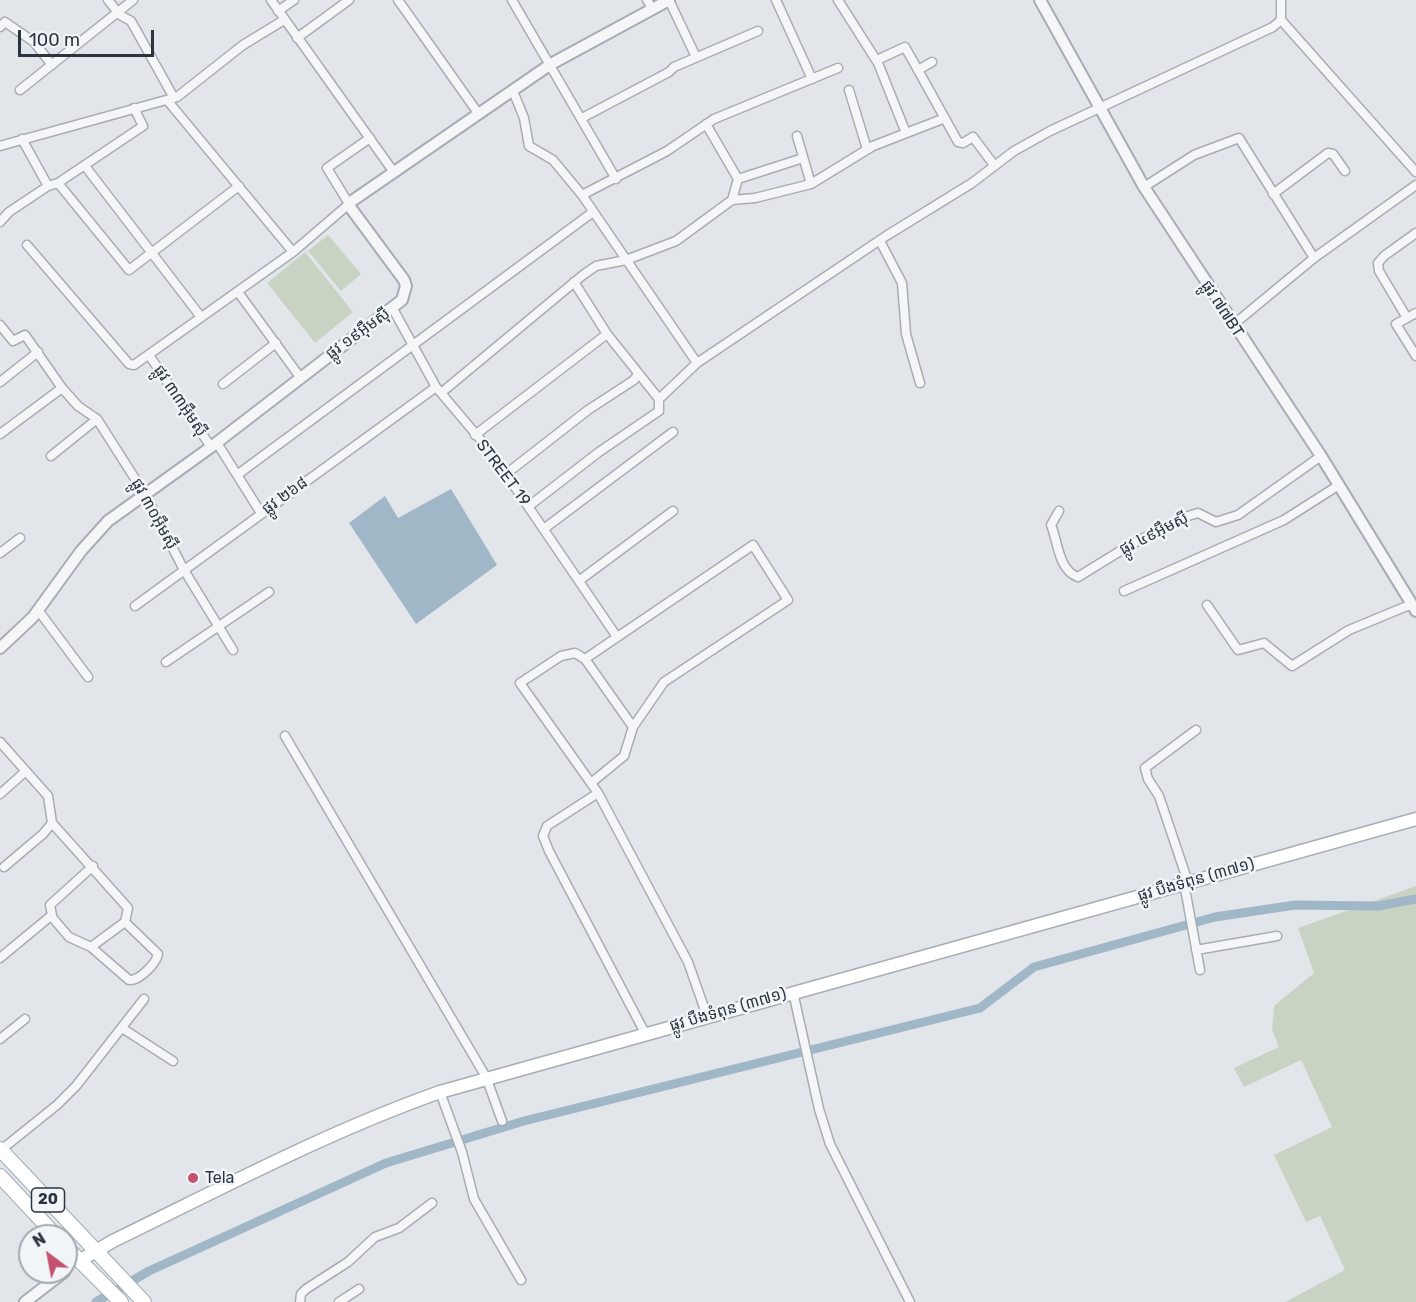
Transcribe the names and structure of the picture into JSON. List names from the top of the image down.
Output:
{
  "streets": {
    "main road": ["ផ្លូវ បឹងទំពុន (៣៧១)", "20"],
    "street": [
      "ផ្លូវ ៧៧BT",
      "ផ្លូវ ១៩អ៊ឹមស៊ី",
      "ផ្លូវ ៣៣អ៊ឹមស៊ី",
      "STREET 19",
      "ផ្លូវ ២៦៨",
      "ផ្លូវ ៣០អ៊ឹមស៊ី",
      "ផ្លូវ ៤៩អ៊ឹមស៊ី"
    ]
  },
  "crossings": [
    ["ផ្លូវ ៧៧BT", "ផ្លូវ ៤៩អ៊ឹមស៊ី"],
    ["ផ្លូវ ១៩អ៊ឹមស៊ី", "ផ្លូវ ៣៣អ៊ឹមស៊ី"],
    ["ផ្លូវ ១៩អ៊ឹមស៊ី", "STREET 19"],
    ["ផ្លូវ ១៩អ៊ឹមស៊ី", "ផ្លូវ ៣០អ៊ឹមស៊ី"],
    ["ផ្លូវ ៣៣អ៊ឹមស៊ី", "ផ្លូវ ២៦៨"],
    ["STREET 19", "ផ្លូវ ២៦៨"],
    ["ផ្លូវ ២៦៨", "ផ្លូវ ៣០អ៊ឹមស៊ី"],
    ["ផ្លូវ បឹងទំពុន (៣៧១)", "20"]
  ],
  "places": ["Tela"],
  "scale_bar": "100 m",
  "north": "top left"
}
